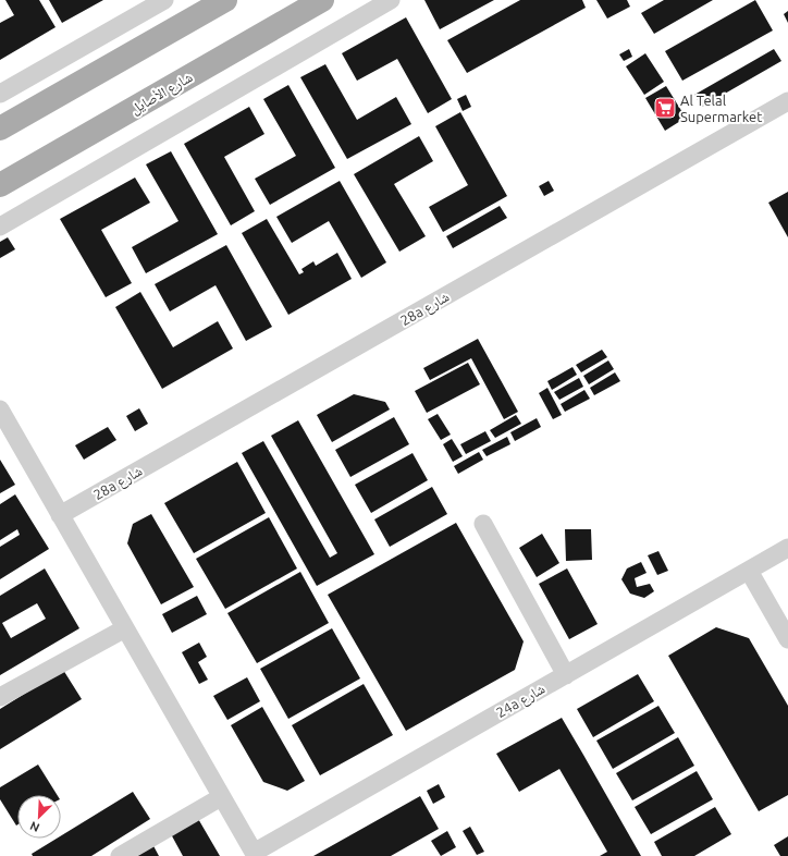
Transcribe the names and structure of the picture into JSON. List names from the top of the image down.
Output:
{
  "streets": {
    "main road": ["شارع الأصايل"],
    "street": ["28a شارع", "24a شارع"]
  },
  "places": {
    "supermarket": ["Al Telal Supermarket"]
  },
  "north": "bottom left"
}
